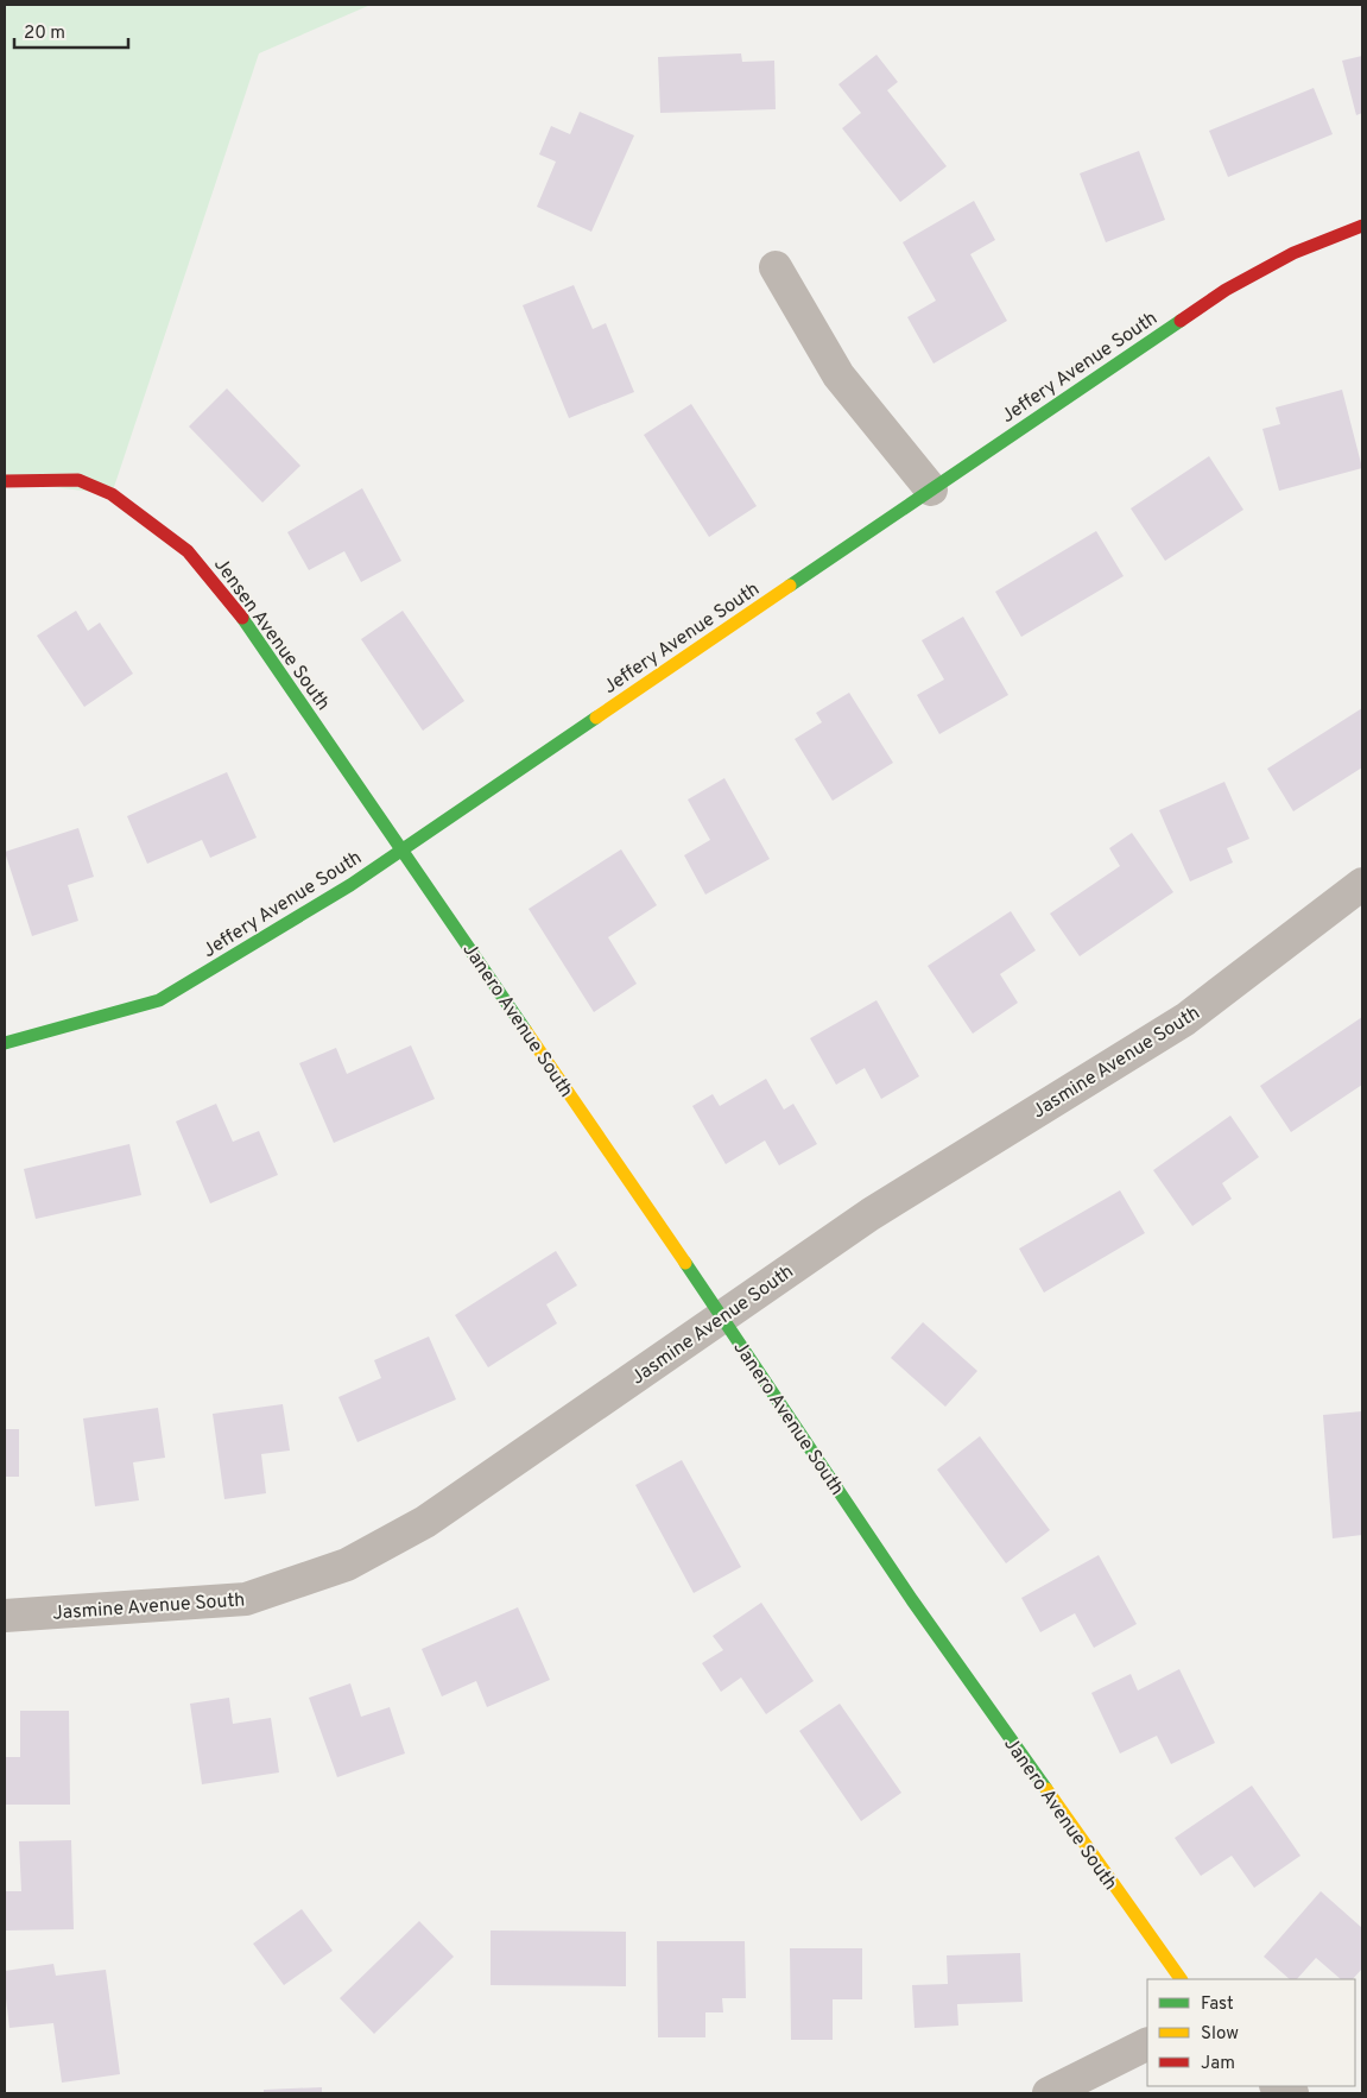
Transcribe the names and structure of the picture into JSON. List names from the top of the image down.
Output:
{
  "streets": {
    "street": [
      "Jeffery Avenue South",
      "Jensen Avenue South",
      "Janero Avenue South",
      "Jasmine Avenue South"
    ]
  },
  "crossings": [
    ["Jeffery Avenue South", "Jensen Avenue South"],
    ["Jeffery Avenue South", "Janero Avenue South"],
    ["Jensen Avenue South", "Janero Avenue South"],
    ["Janero Avenue South", "Jasmine Avenue South"]
  ],
  "legend": ["Fast", "Slow", "Jam"],
  "scale_bar": "20 m"
}
